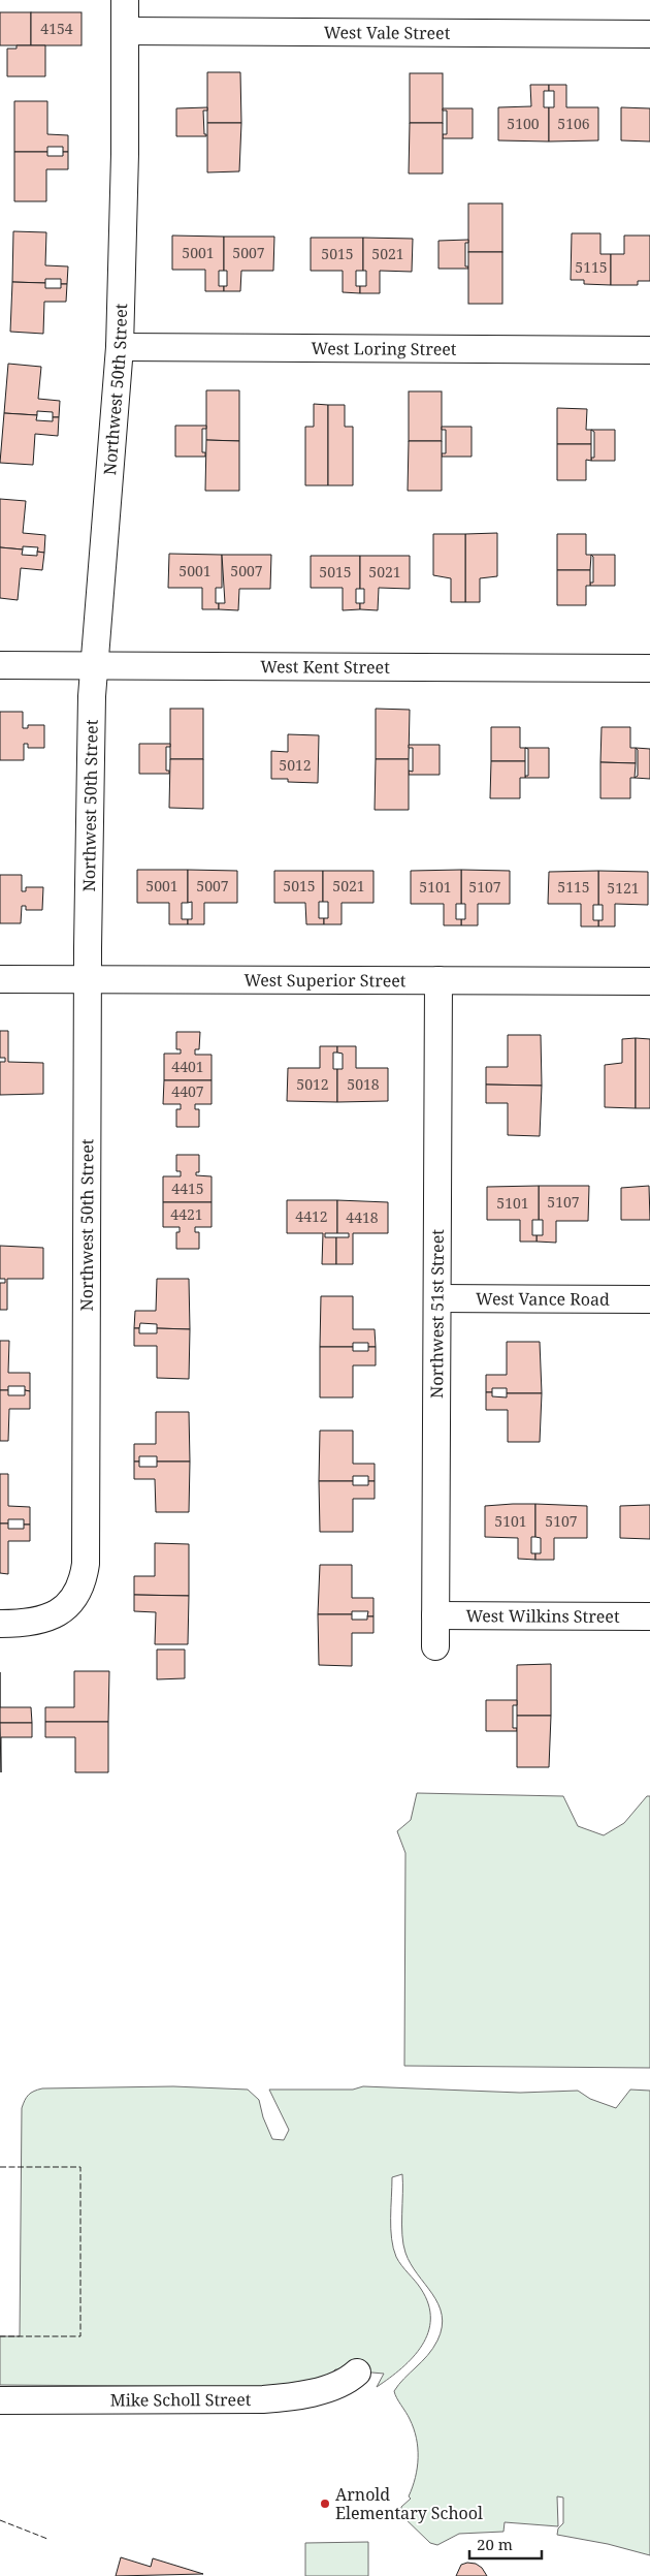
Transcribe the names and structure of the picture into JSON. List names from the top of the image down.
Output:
{
  "streets": {
    "street": [
      "West Vale Street",
      "West Loring Street",
      "Northwest 50th Street",
      "West Kent Street",
      "West Superior Street",
      "West Vance Road",
      "Northwest 51st Street",
      "West Wilkins Street",
      "Mike Scholl Street"
    ]
  },
  "crossings": [
    ["West Vale Street", "Northwest 50th Street"],
    ["West Loring Street", "Northwest 50th Street"],
    ["Northwest 50th Street", "West Kent Street"],
    ["Northwest 50th Street", "West Superior Street"],
    ["West Superior Street", "Northwest 51st Street"],
    ["West Vance Road", "Northwest 51st Street"],
    ["Northwest 51st Street", "West Wilkins Street"]
  ],
  "places": ["Arnold Elementary School"],
  "house_numbers": [
    "4154",
    "5100",
    "5106",
    "5001",
    "5007",
    "5015",
    "5021",
    "5115",
    "5001",
    "5007",
    "5015",
    "5021",
    "5012",
    "5001",
    "5007",
    "5015",
    "5021",
    "5101",
    "5107",
    "5115",
    "5121",
    "4401",
    "5012",
    "5018",
    "4407",
    "4415",
    "5107",
    "5101",
    "4421",
    "4412",
    "4418",
    "5101",
    "5107"
  ],
  "scale_bar": "20 m"
}
